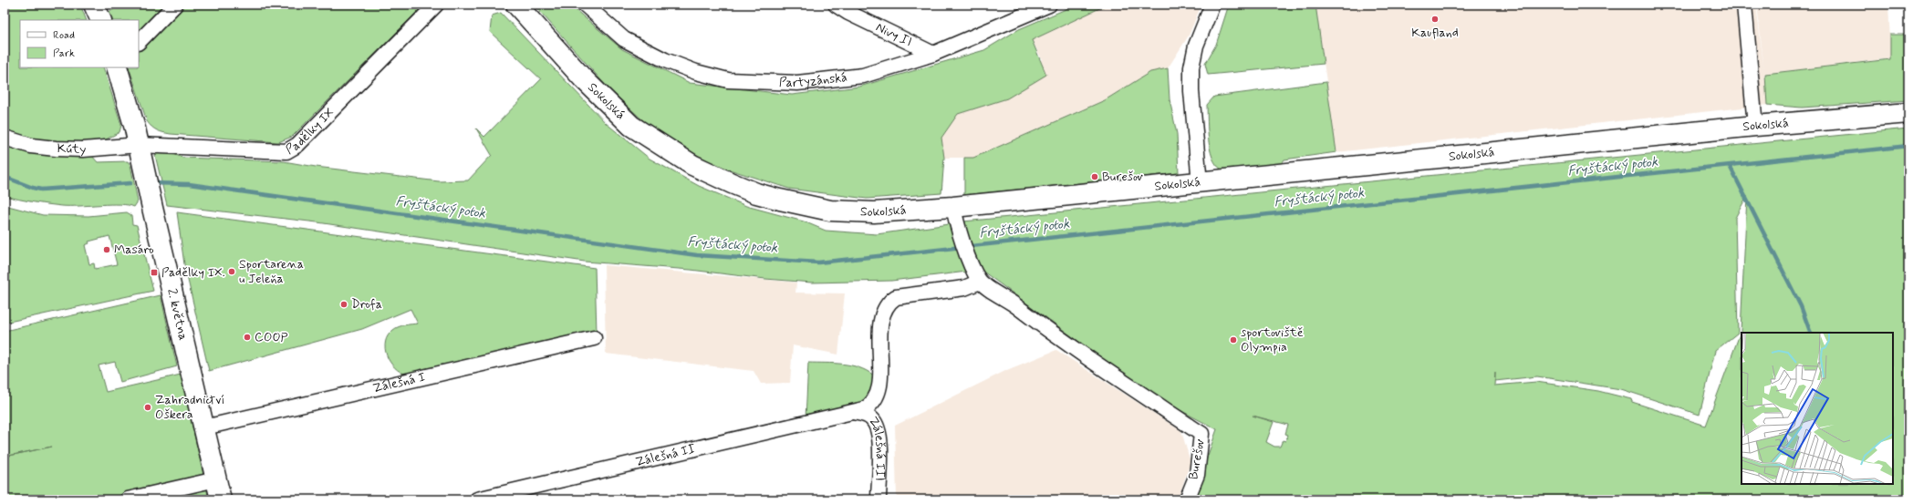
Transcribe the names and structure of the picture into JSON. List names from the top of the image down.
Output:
{
  "streets": {
    "main road": ["Sokolská", "2. května"],
    "street": [
      "Nivy II",
      "Partyzánská",
      "Padělky IX",
      "Kúty",
      "Zálešná I",
      "Zálešná III",
      "Zálešná II",
      "Burešov"
    ]
  },
  "crossings": [
    ["Nivy II", "Partyzánská"],
    ["Padělky IX", "Kúty"],
    ["Padělky IX", "2. května"],
    ["Kúty", "2. května"],
    ["2. května", "Zálešná I"],
    ["Zálešná III", "Zálešná II"],
    ["Zálešná II", "Burešov"]
  ],
  "water": ["Fryštácký potok"],
  "places": {
    "other": [
      "Kaufland",
      "Burešov",
      "Masáro",
      "Sportarena u Jeleňa",
      "Drofa",
      "COOP",
      "sportoviště Olympia",
      "Zahradnictví Oškera"
    ],
    "transit": ["Padělky IX."]
  },
  "legend": ["Road", "Park"]
}
